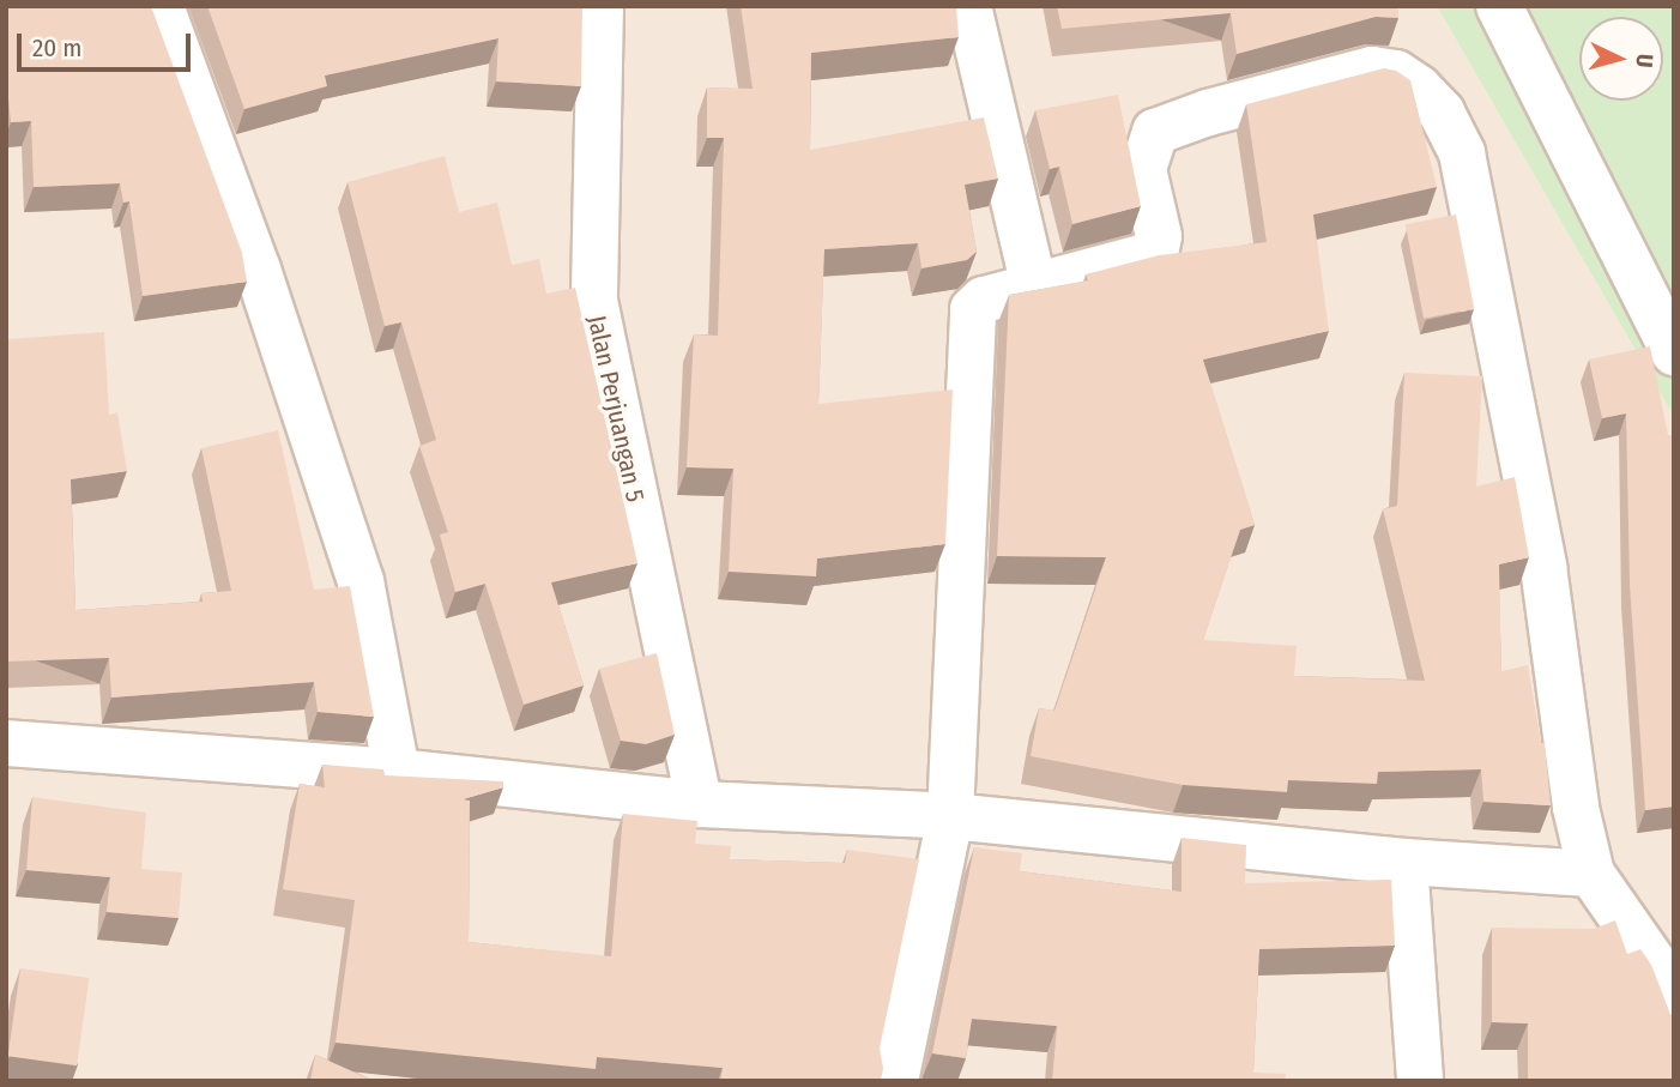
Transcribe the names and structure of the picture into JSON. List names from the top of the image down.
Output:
{
  "streets": {
    "street": ["Jalan Perjuangan 5"]
  },
  "scale_bar": "20 m",
  "north": "right"
}
